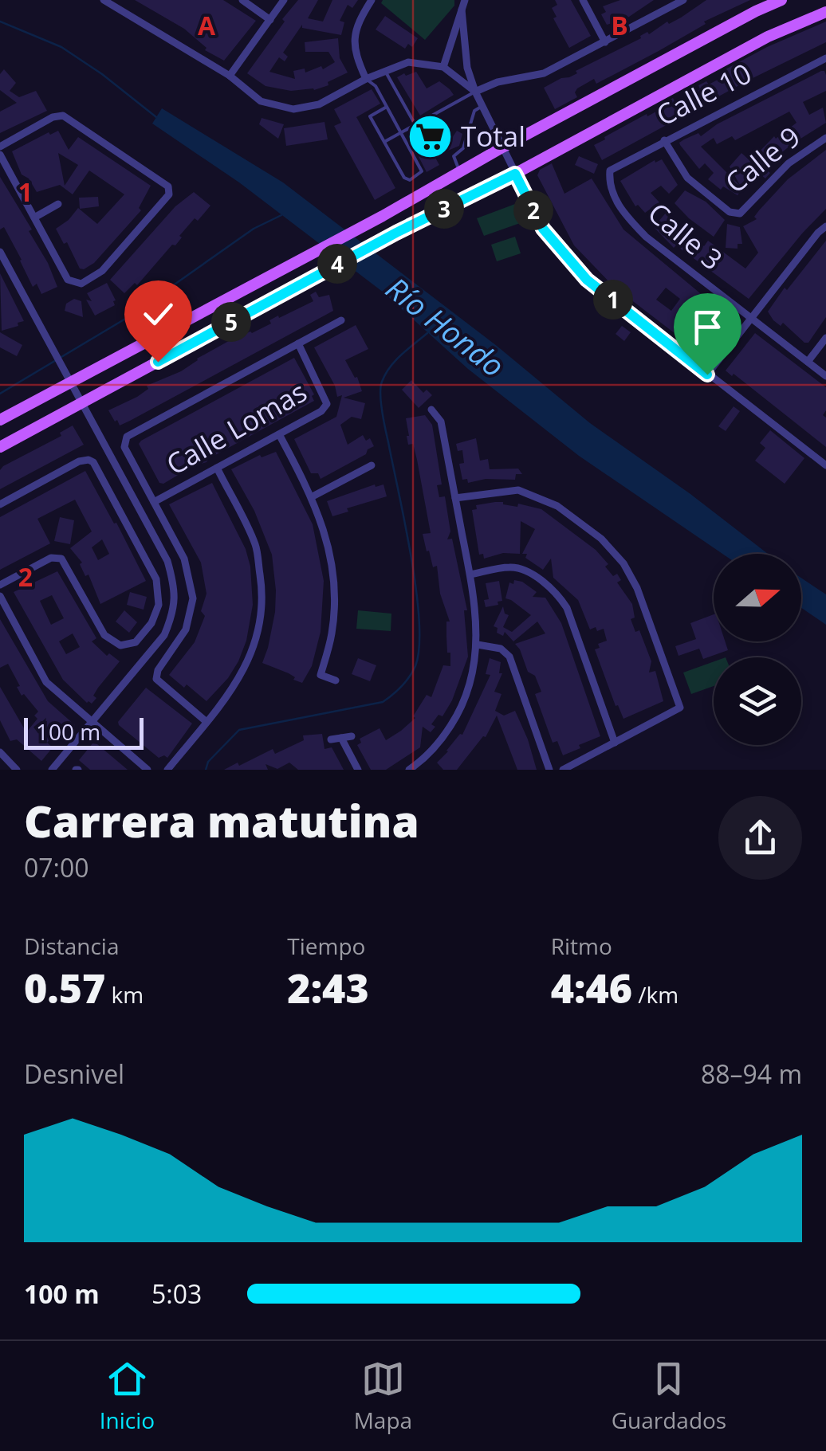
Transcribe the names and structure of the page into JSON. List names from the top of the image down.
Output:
{
  "streets": {
    "street": [
      "Calle 10",
      "Calle 9",
      "Calle 3",
      "Calle Lomas"
    ]
  },
  "crossings": [
    ["Calle 10", "Calle 9"],
    ["Calle 10", "Calle 3"]
  ],
  "water": ["Río Hondo"],
  "places": {
    "supermarket": ["Total"]
  },
  "scale_bar": "100 m",
  "north": "right",
  "page": {
    "pins": [
      "3",
      "2",
      "4",
      "1",
      "5"
    ],
    "scale": "100 m",
    "heading": ["Carrera matutina", "07:00"],
    "stats": [
      ["Distancia", "0.57 km"],
      ["Tiempo", "2:43"],
      ["Ritmo", "4:46 /km"]
    ],
    "chart": ["Desnivel", "88–94 m"],
    "list": [
      {
        "name": "100 m",
        "note": "5:03"
      }
    ],
    "tabs": ["Inicio", "Mapa", "Guardados"]
  },
  "grid": {
    "columns": ["A", "B"],
    "rows": ["1", "2"]
  }
}
